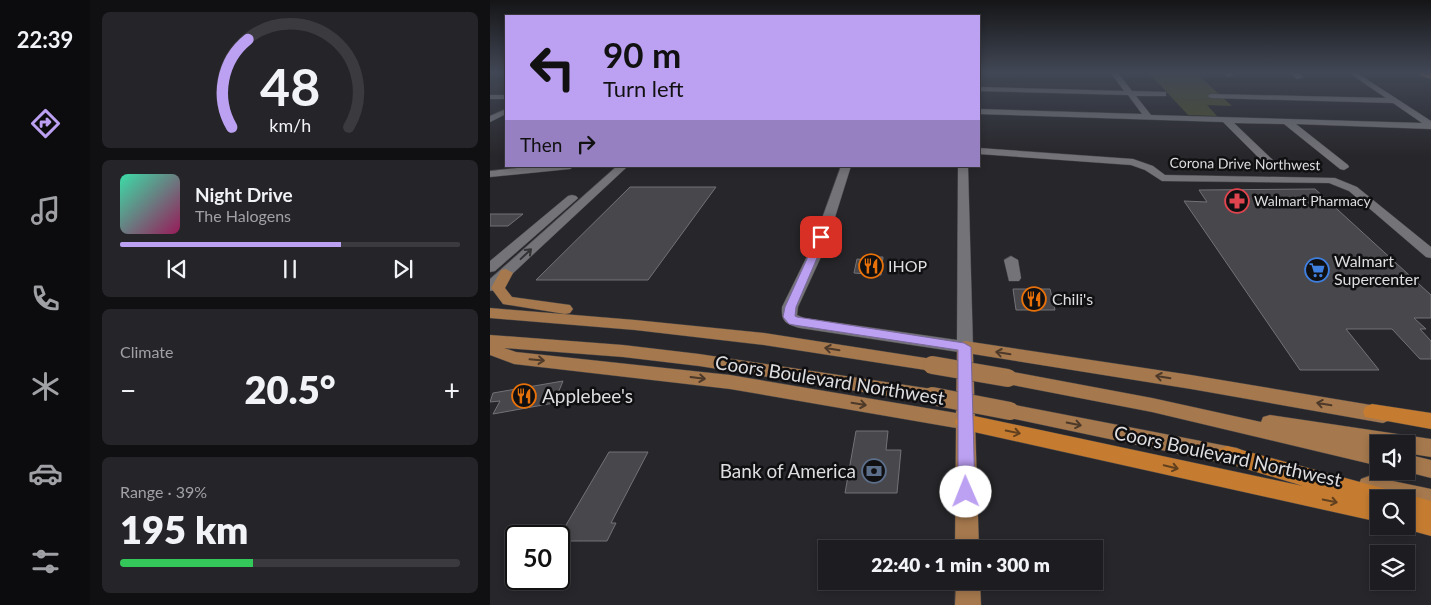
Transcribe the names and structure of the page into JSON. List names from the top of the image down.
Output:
{
  "streets": {
    "main road": ["Coors Boulevard Northwest"],
    "street": ["Corona Drive Northwest"]
  },
  "places": {
    "pharmacy": ["Walmart Pharmacy"],
    "restaurant": ["IHOP", "Chili's", "Applebee's"],
    "supermarket": ["Walmart Supercenter"],
    "bank": ["Bank of America"]
  },
  "page": {
    "tabs": "22:39",
    "turn": ["90 m", "Turn left"],
    "then": "Then",
    "song": ["Night Drive", "The Halogens"],
    "tile": [
      "Climate",
      ["Range · 39%", "195 km"]
    ],
    "heat": ["−", "20.5°", "+"],
    "limit": "50",
    "trip": "22:40 · 1 min · 300 m",
    "gauge": ["48", "km/h"]
  }
}
